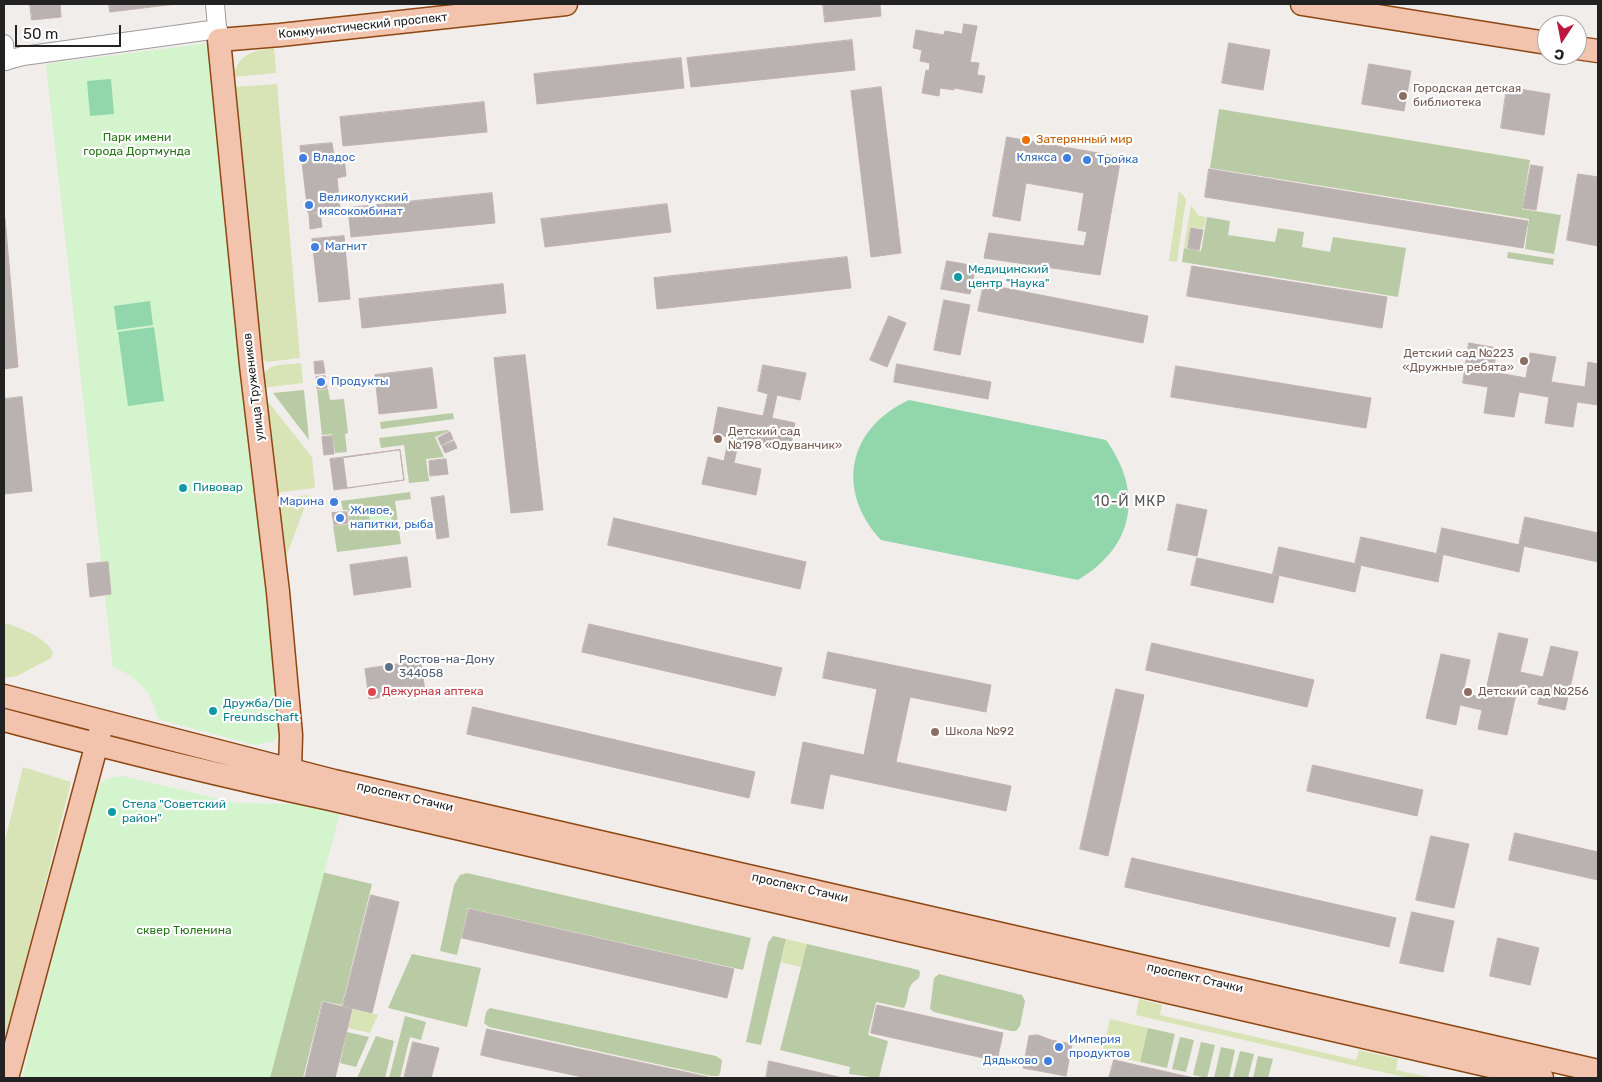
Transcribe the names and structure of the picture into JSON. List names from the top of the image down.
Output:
{
  "streets": {
    "main road": ["Коммунистический проспект", "улица Тружеников", "проспект Стачки"]
  },
  "crossings": [
    ["Коммунистический проспект", "улица Тружеников"],
    ["улица Тружеников", "проспект Стачки"]
  ],
  "districts": ["10-Й МКР"],
  "parks": ["Парк имени города Дортмунда", "сквер Тюленина"],
  "places": [
    "Городская детская библиотека",
    "Затерянный мир",
    "Владос",
    "Клякса",
    "Тройка",
    "Великолукский мясокомбинат",
    "Магнит",
    "Медицинский центр \"Наука\"",
    "Детский сад №223 «Дружные ребята»",
    "Продукты",
    "Детский сад №198 «Одуванчик»",
    "Пивовар",
    "Марина",
    "Живое, напитки, рыба",
    "Ростов-на-Дону 344058",
    "Дежурная аптека",
    "Детский сад №256",
    "Дружба/Die Freundschaft",
    "Школа №92",
    "Стела \"Советский район\"",
    "Империя продуктов",
    "Дядьково"
  ],
  "scale_bar": "50 m",
  "north": "bottom"
}
